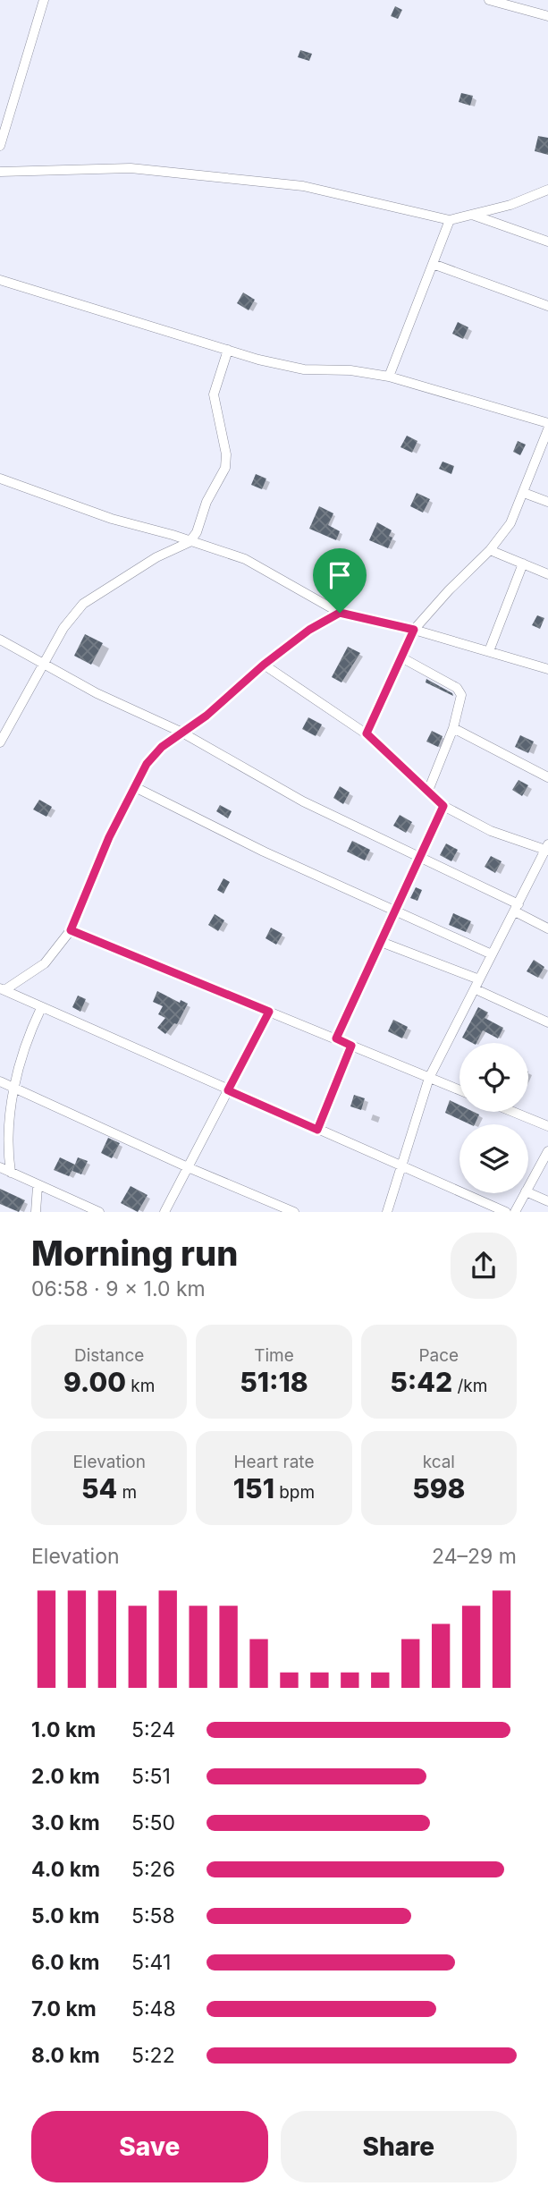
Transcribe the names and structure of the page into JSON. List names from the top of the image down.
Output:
{
  "page": {
    "heading": ["Morning run", "06:58 · 9 × 1.0 km"],
    "stats": [
      ["Distance", "9.00 km"],
      ["Time", "51:18"],
      ["Pace", "5:42 /km"],
      ["Elevation", "54 m"],
      ["Heart rate", "151 bpm"],
      ["kcal", "598"]
    ],
    "chart": ["Elevation", "24–29 m"],
    "list": [
      {
        "name": "1.0 km",
        "note": "5:24"
      },
      {
        "name": "2.0 km",
        "note": "5:51"
      },
      {
        "name": "3.0 km",
        "note": "5:50"
      },
      {
        "name": "4.0 km",
        "note": "5:26"
      },
      {
        "name": "5.0 km",
        "note": "5:58"
      },
      {
        "name": "6.0 km",
        "note": "5:41"
      },
      {
        "name": "7.0 km",
        "note": "5:48"
      },
      {
        "name": "8.0 km",
        "note": "5:22"
      }
    ],
    "buttons": ["Save", "Share"]
  }
}
